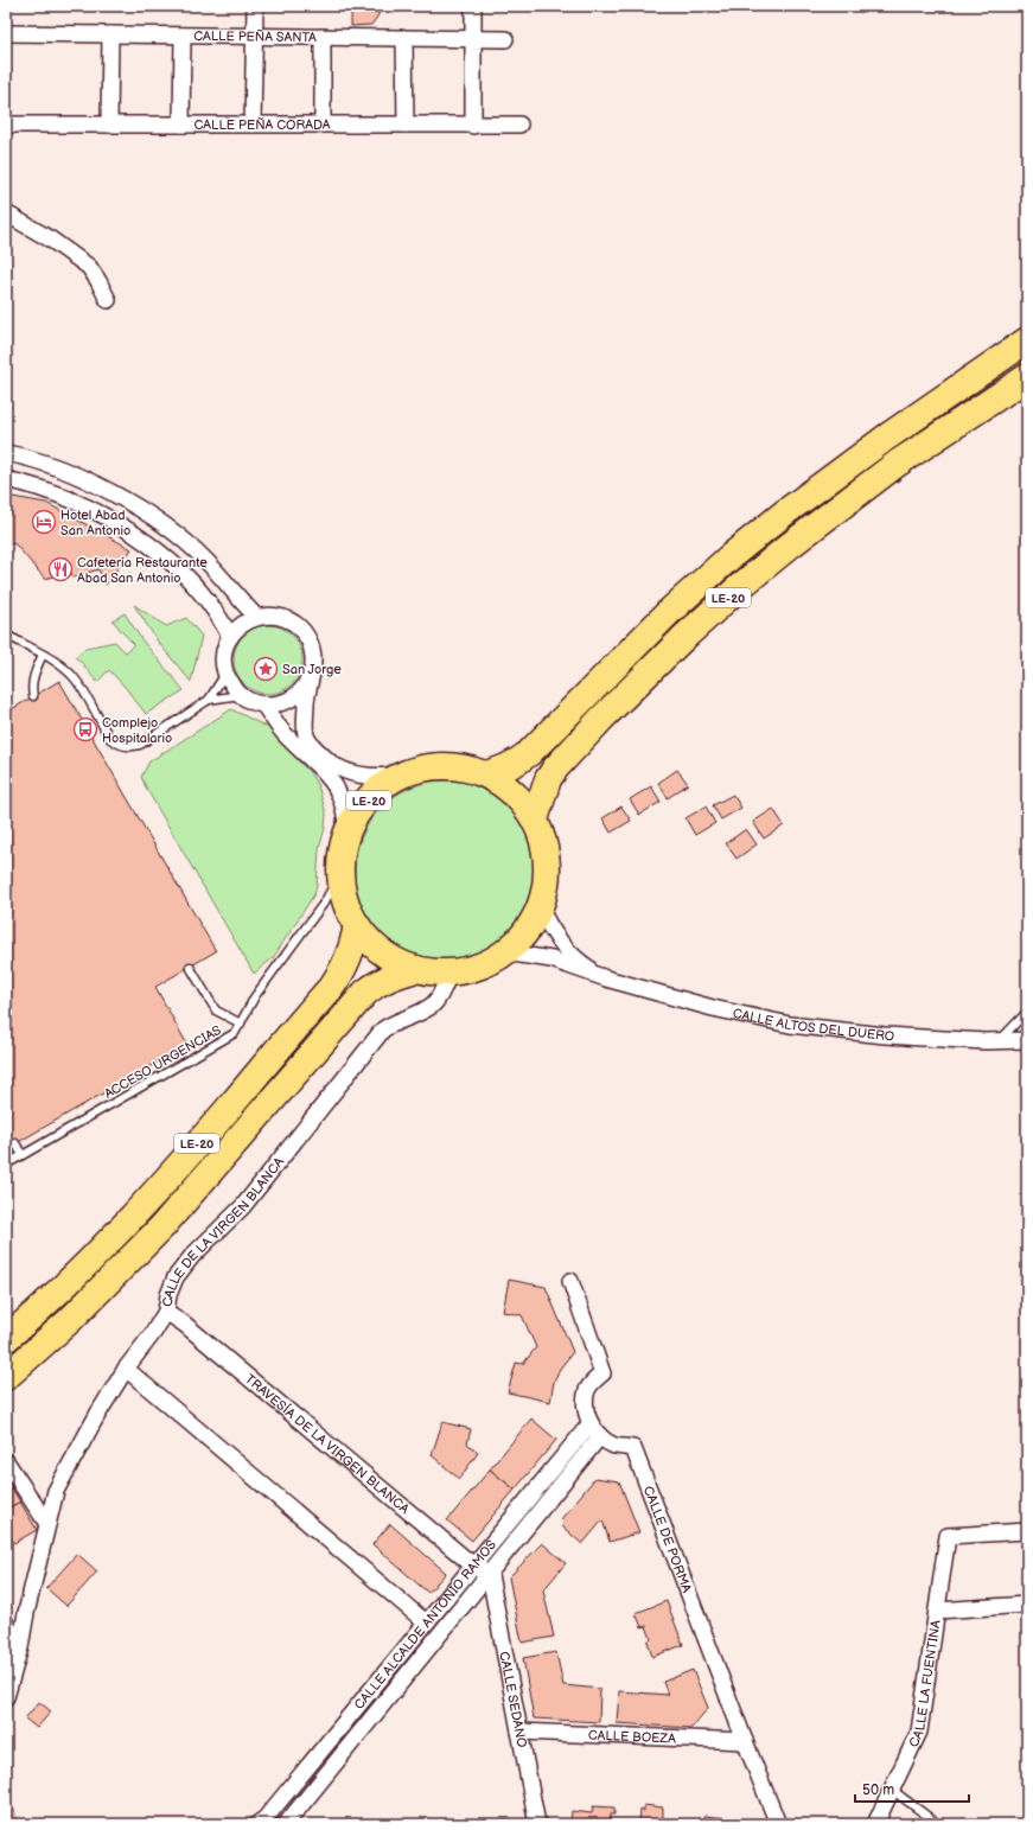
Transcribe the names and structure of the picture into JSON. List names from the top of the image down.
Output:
{
  "streets": {
    "highway": ["LE-20"],
    "street": [
      "CALLE PEÑA SANTA",
      "CALLE PEÑA CORADA",
      "CALLE ALTOS DEL DUERO",
      "CALLE DE LA VIRGEN BLANCA",
      "TRAVESÍA DE LA VIRGEN BLANCA",
      "CALLE DE PORMA",
      "CALLE ALCALDE ANTONIO RAMOS",
      "CALLE LA FUENTINA",
      "CALLE SEDANO",
      "CALLE BOEZA"
    ],
    "lane": ["ACCESO URGENCIAS"]
  },
  "crossings": [
    ["LE-20", "CALLE ALTOS DEL DUERO"],
    ["LE-20", "ACCESO URGENCIAS"],
    ["LE-20", "CALLE DE LA VIRGEN BLANCA"],
    ["CALLE DE LA VIRGEN BLANCA", "TRAVESÍA DE LA VIRGEN BLANCA"],
    ["TRAVESÍA DE LA VIRGEN BLANCA", "CALLE ALCALDE ANTONIO RAMOS"],
    ["TRAVESÍA DE LA VIRGEN BLANCA", "CALLE SEDANO"],
    ["CALLE DE PORMA", "CALLE ALCALDE ANTONIO RAMOS"],
    ["CALLE DE PORMA", "CALLE BOEZA"],
    ["CALLE ALCALDE ANTONIO RAMOS", "CALLE SEDANO"],
    ["CALLE SEDANO", "CALLE BOEZA"]
  ],
  "places": {
    "hotel": ["Hotel Abad San Antonio"],
    "restaurant": ["Cafetería Restaurante Abad San Antonio"],
    "place": ["San Jorge"],
    "bus stop": ["Complejo Hospitalario"]
  },
  "scale_bar": "50 m"
}
